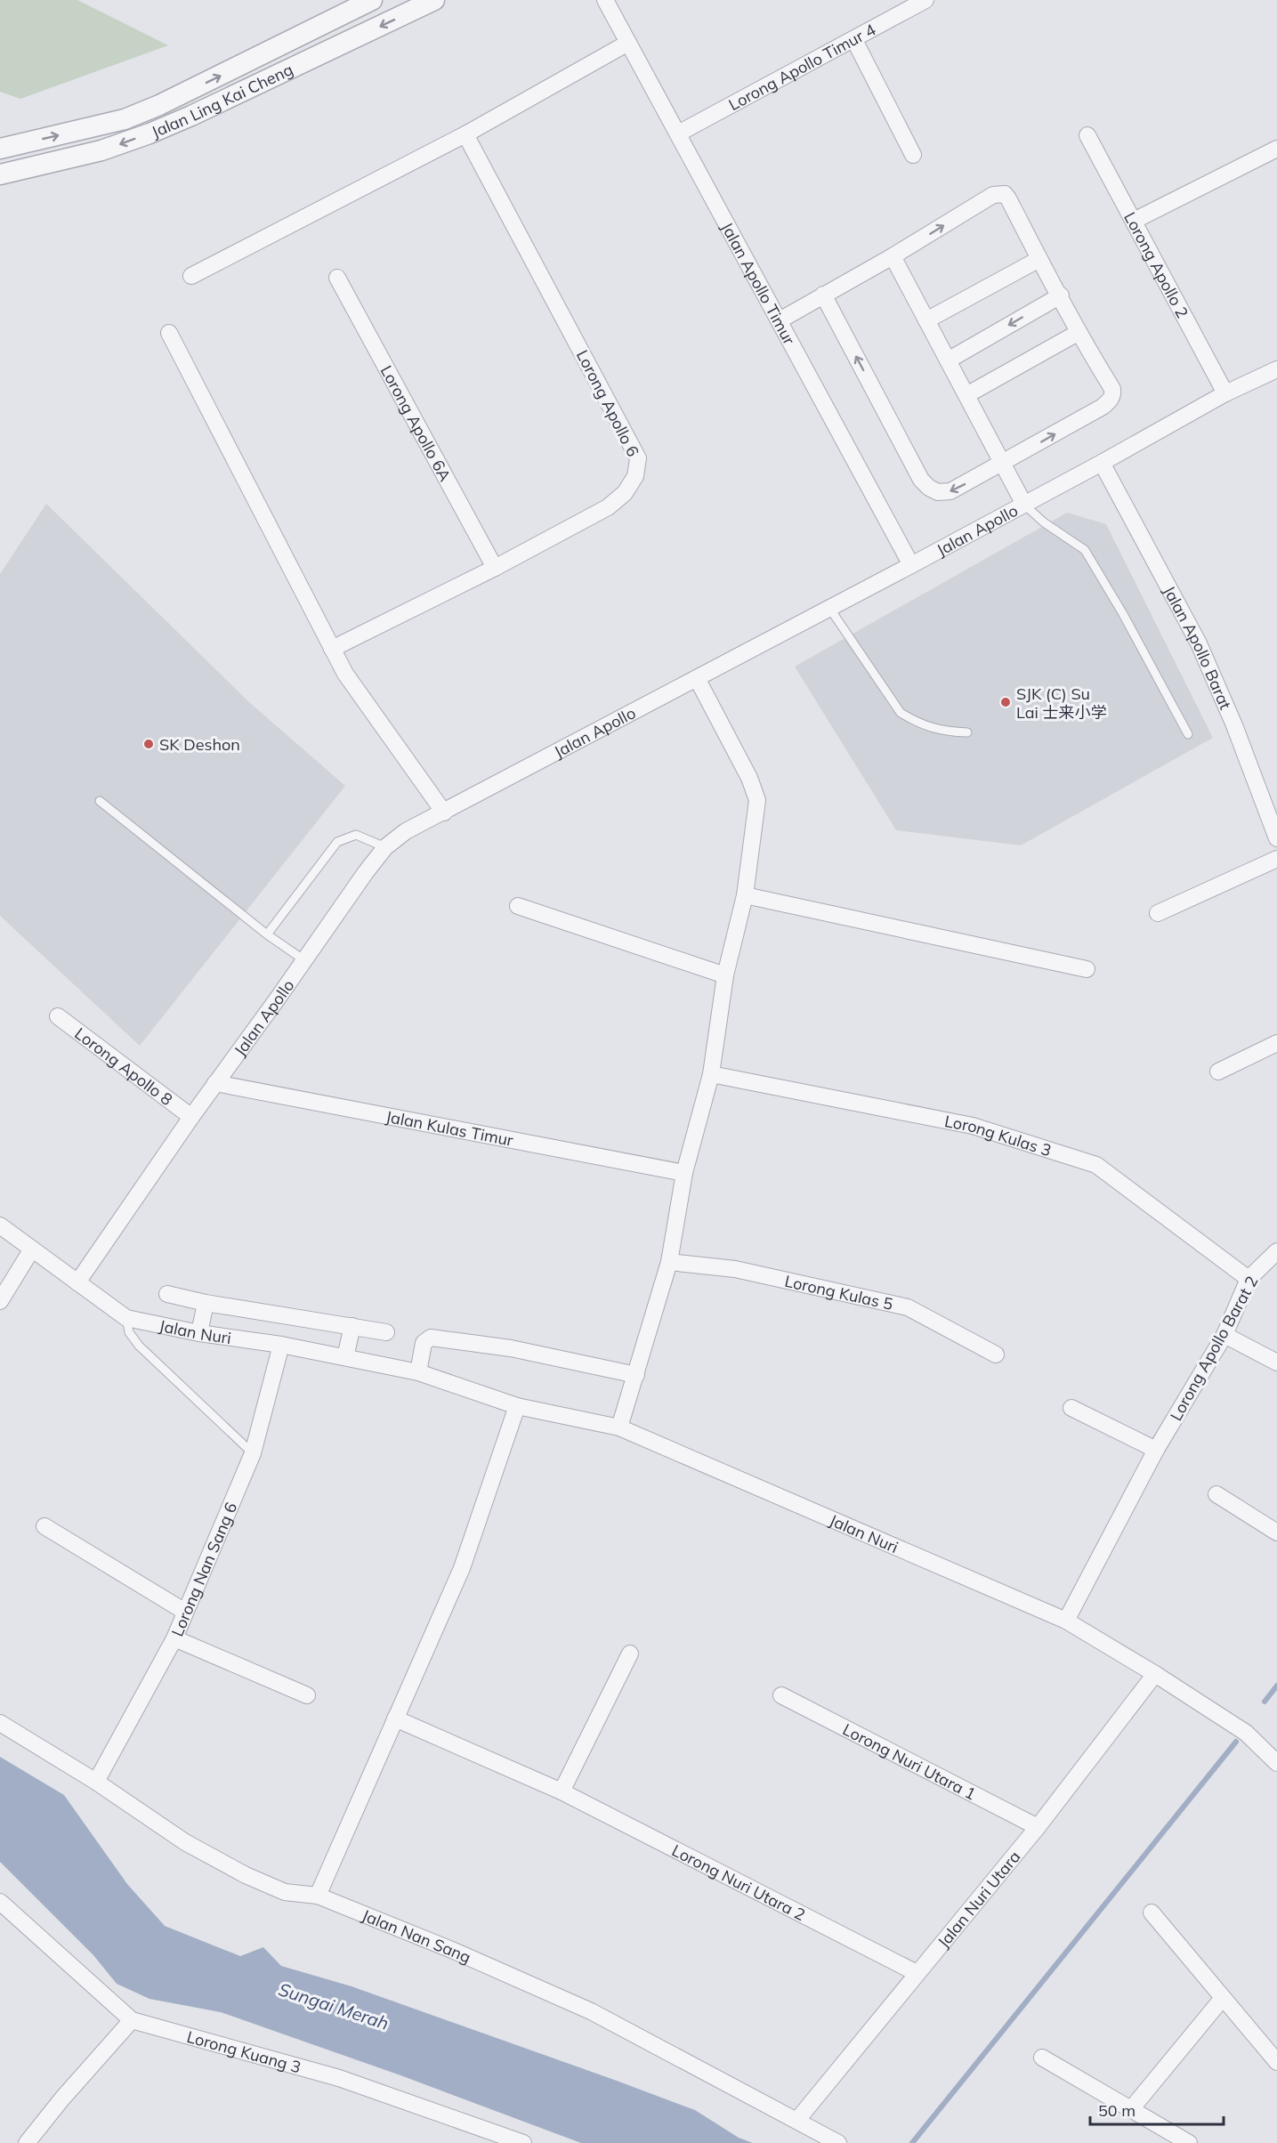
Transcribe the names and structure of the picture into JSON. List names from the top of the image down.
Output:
{
  "streets": {
    "street": [
      "Lorong Apollo Timur 4",
      "Jalan Ling Kai Cheng",
      "Lorong Apollo 2",
      "Jalan Apollo Timur",
      "Lorong Apollo 6",
      "Lorong Apollo 6A",
      "Jalan Apollo",
      "Jalan Apollo Barat",
      "Lorong Apollo 8",
      "Jalan Kulas Timur",
      "Lorong Kulas 3",
      "Lorong Kulas 5",
      "Jalan Nuri",
      "Lorong Apollo Barat 2",
      "Lorong Nan Sang 6",
      "Lorong Nuri Utara 1",
      "Lorong Nuri Utara 2",
      "Jalan Nuri Utara",
      "Jalan Nan Sang",
      "Lorong Kuang 3"
    ]
  },
  "crossings": [
    ["Lorong Apollo Timur 4", "Jalan Apollo Timur"],
    ["Lorong Apollo 2", "Jalan Apollo"],
    ["Jalan Apollo Timur", "Jalan Apollo"],
    ["Lorong Apollo 6", "Lorong Apollo 6A"],
    ["Jalan Apollo", "Jalan Apollo Barat"],
    ["Jalan Apollo", "Lorong Apollo 8"],
    ["Jalan Apollo", "Jalan Kulas Timur"],
    ["Jalan Apollo", "Jalan Nuri"],
    ["Lorong Kulas 3", "Lorong Apollo Barat 2"],
    ["Jalan Nuri", "Lorong Apollo Barat 2"],
    ["Jalan Nuri", "Lorong Nan Sang 6"],
    ["Jalan Nuri", "Jalan Nuri Utara"],
    ["Lorong Nan Sang 6", "Jalan Nan Sang"],
    ["Lorong Nuri Utara 1", "Jalan Nuri Utara"],
    ["Lorong Nuri Utara 2", "Jalan Nuri Utara"],
    ["Jalan Nuri Utara", "Jalan Nan Sang"]
  ],
  "water": ["Sungai Merah"],
  "places": ["SJK (C) Su Lai 士来小学", "SK Deshon"],
  "scale_bar": "50 m"
}
